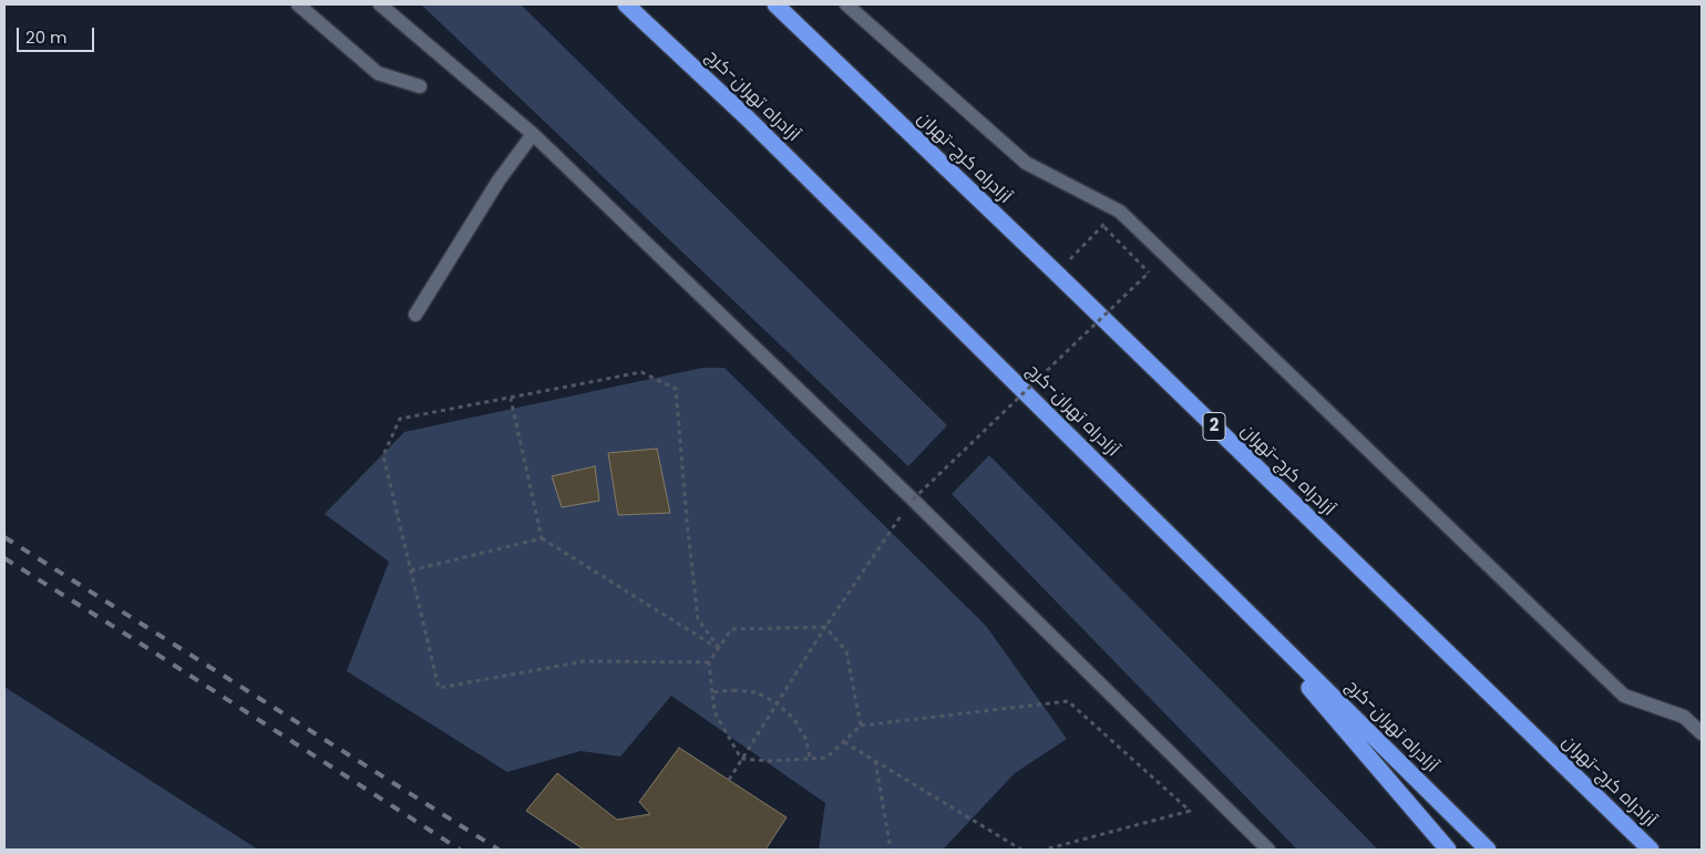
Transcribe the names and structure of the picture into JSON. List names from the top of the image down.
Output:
{
  "streets": {
    "highway": ["آزادراه تهران-کرج", "آزادراه کرج-تهران", "2"]
  },
  "scale_bar": "20 m"
}
